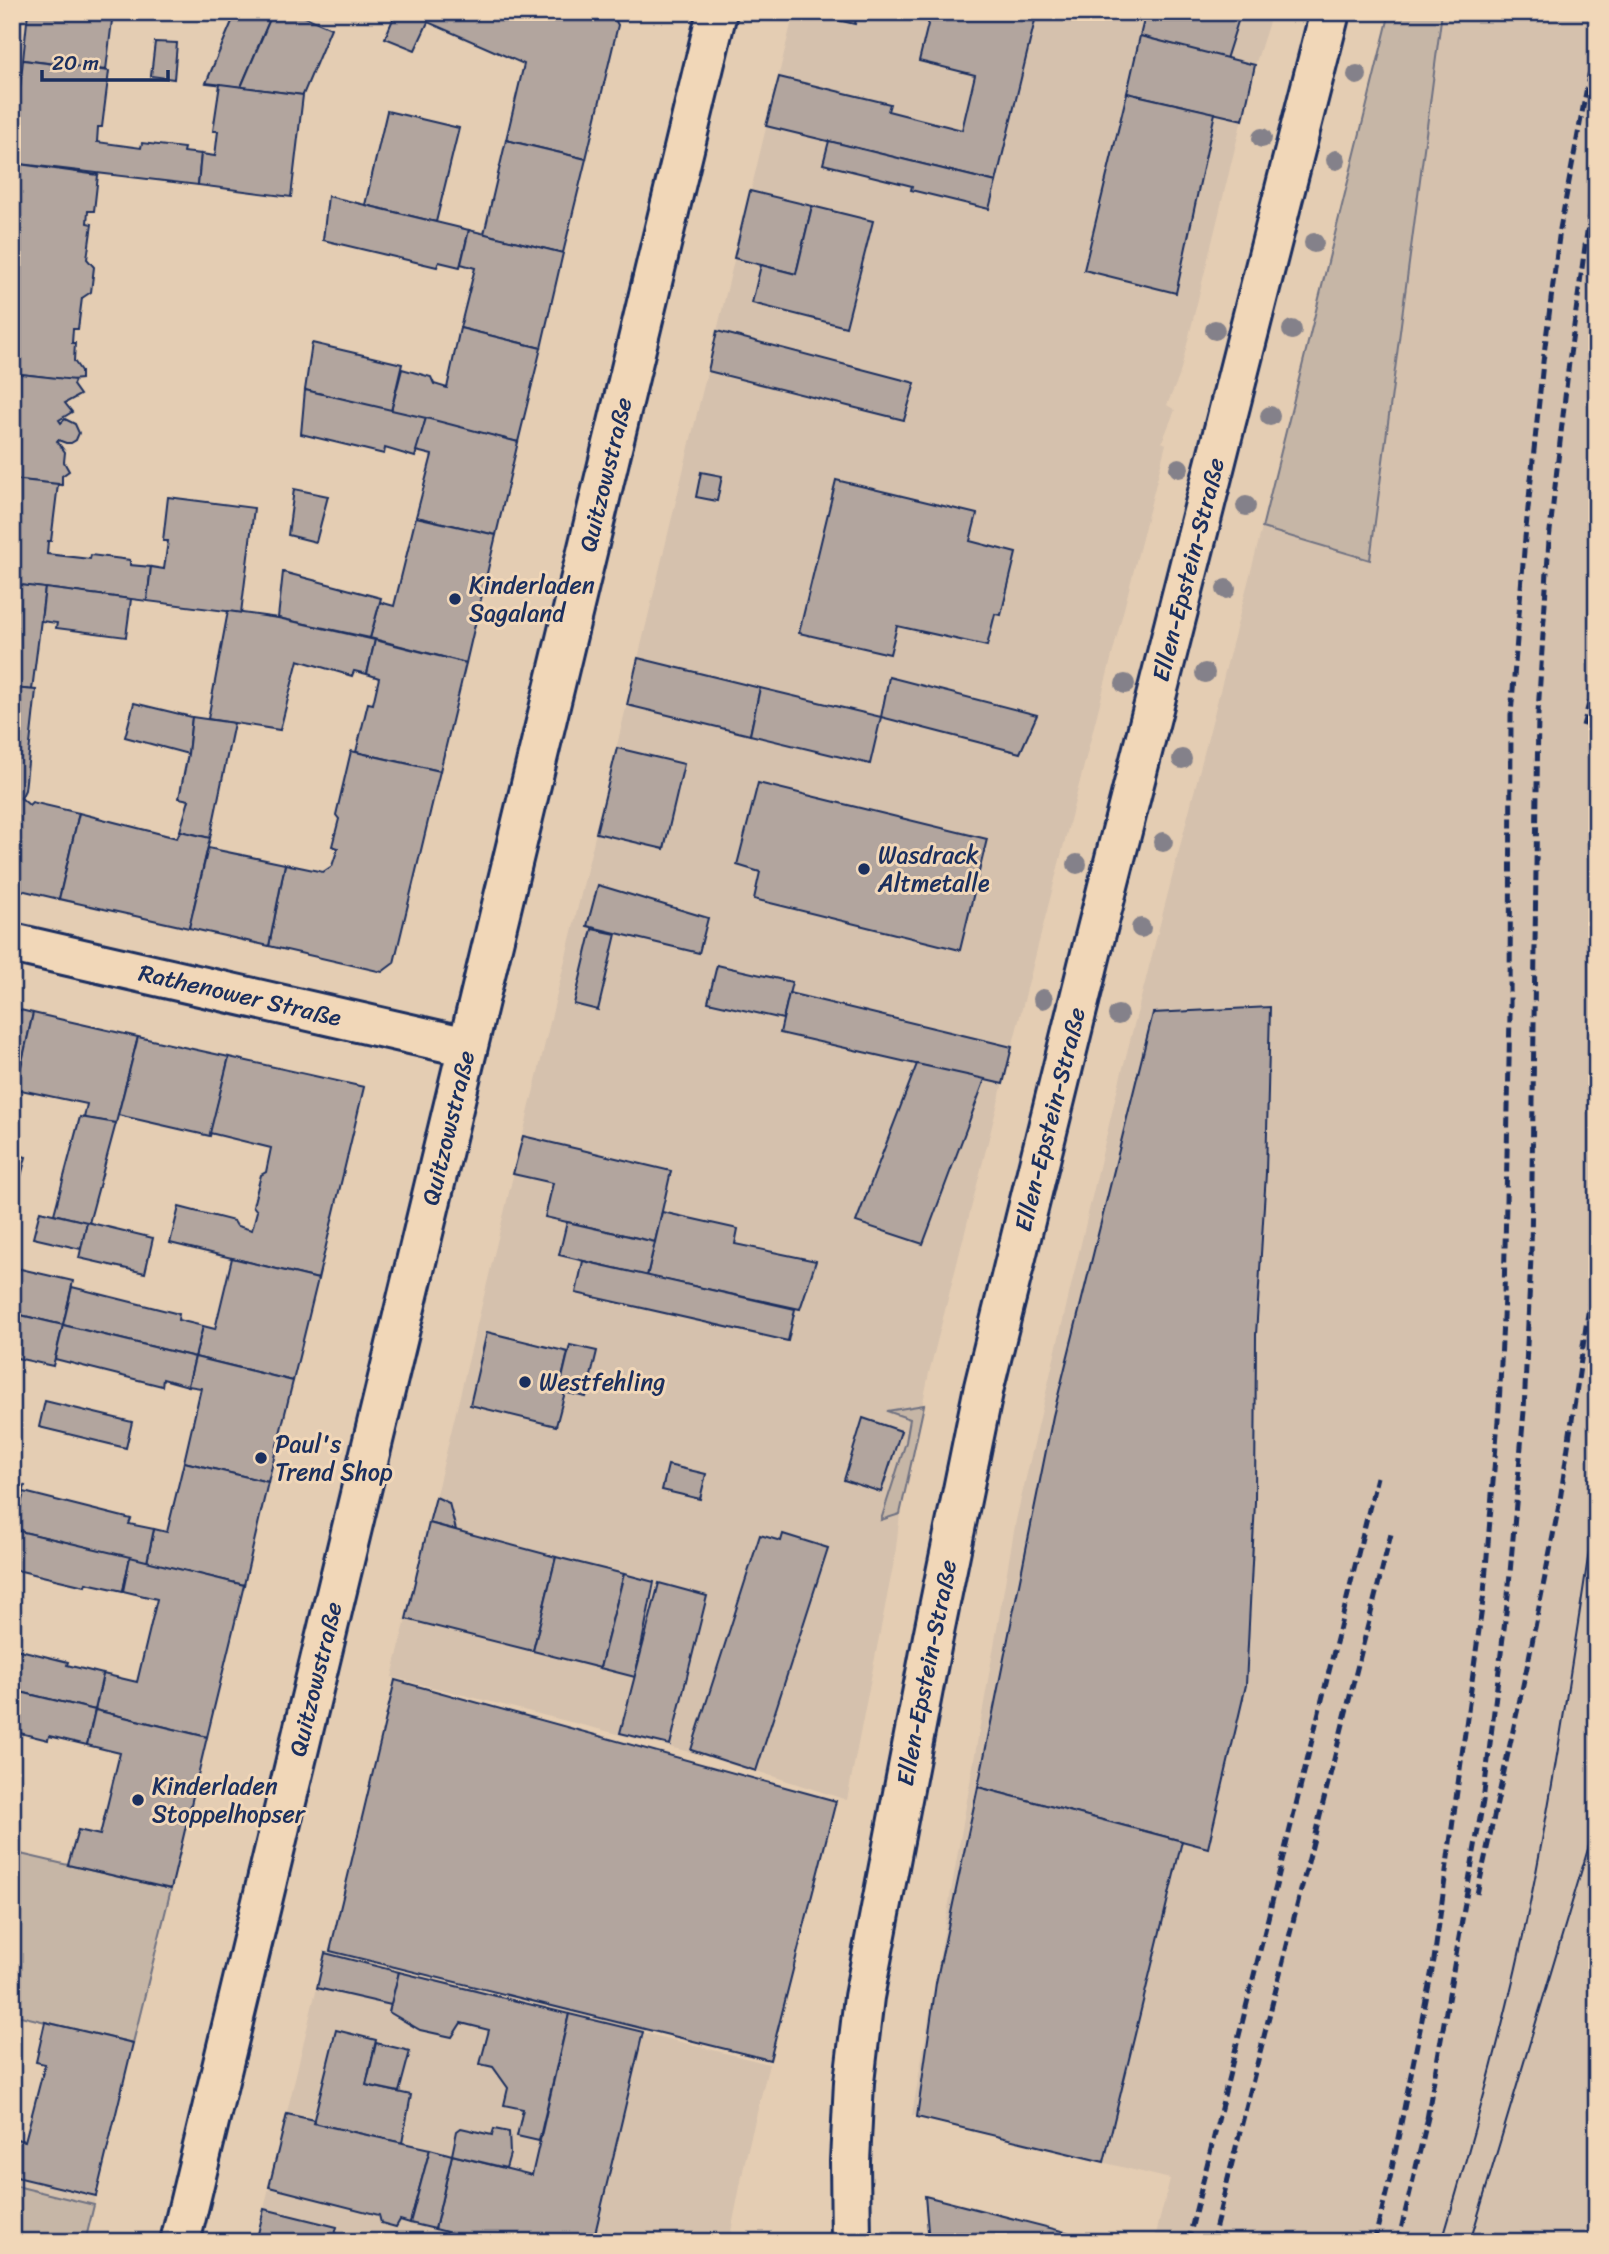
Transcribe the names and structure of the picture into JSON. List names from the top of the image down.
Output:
{
  "streets": {
    "street": ["Quitzowstraße", "Ellen-Epstein-Straße", "Rathenower Straße"]
  },
  "crossings": [
    ["Quitzowstraße", "Rathenower Straße"]
  ],
  "places": [
    "Kinderladen Sagaland",
    "Wasdrack Altmetalle",
    "Westfehling",
    "Paul's Trend Shop",
    "Kinderladen Stoppelhopser"
  ],
  "scale_bar": "20 m"
}
